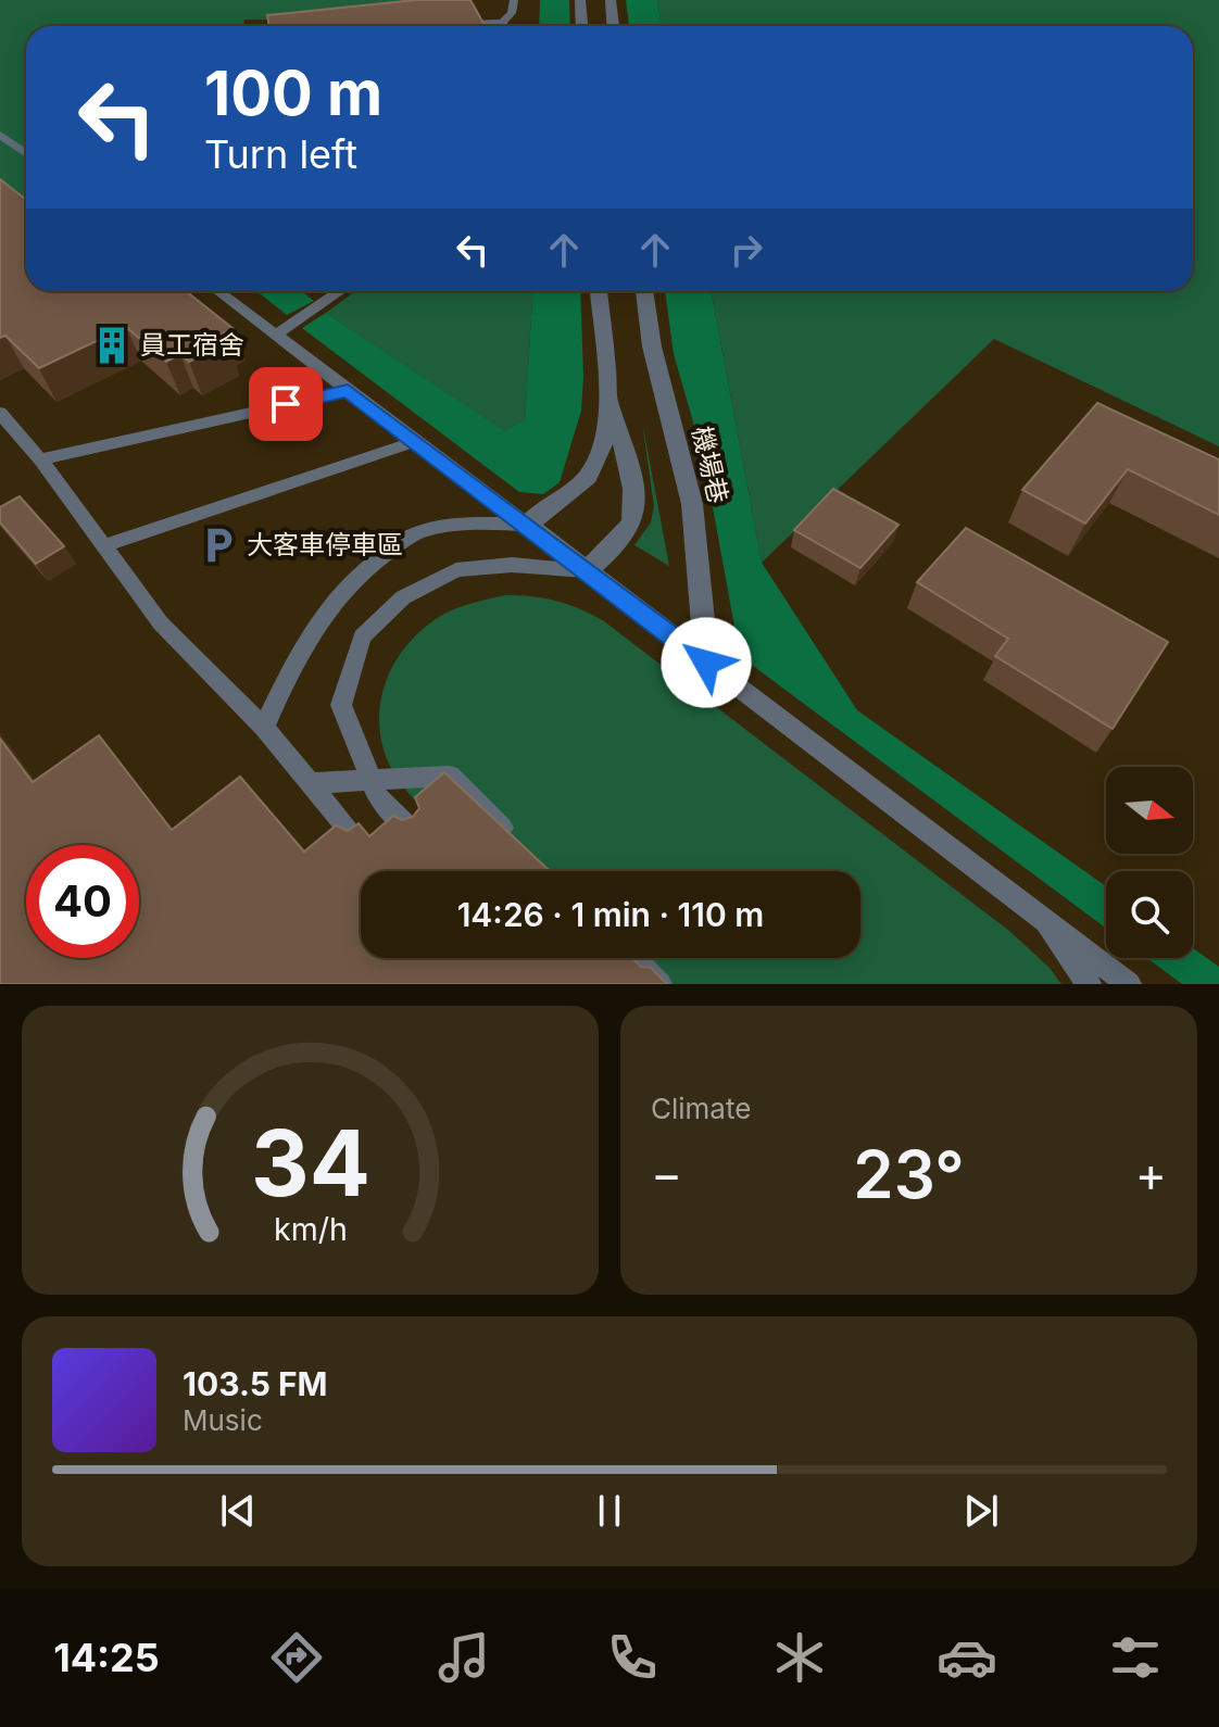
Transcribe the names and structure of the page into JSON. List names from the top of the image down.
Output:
{
  "streets": {
    "street": ["機場巷"]
  },
  "places": {
    "building": ["員工宿舍"],
    "parking": ["大客車停車區"]
  },
  "north": "right",
  "page": {
    "turn": ["100 m", "Turn left"],
    "limit": "40",
    "trip": "14:26 · 1 min · 110 m",
    "tile": "Climate",
    "heat": ["−", "23°", "+"],
    "song": ["103.5 FM", "Music"],
    "tabs": "14:25",
    "gauge": ["34", "km/h"]
  }
}
